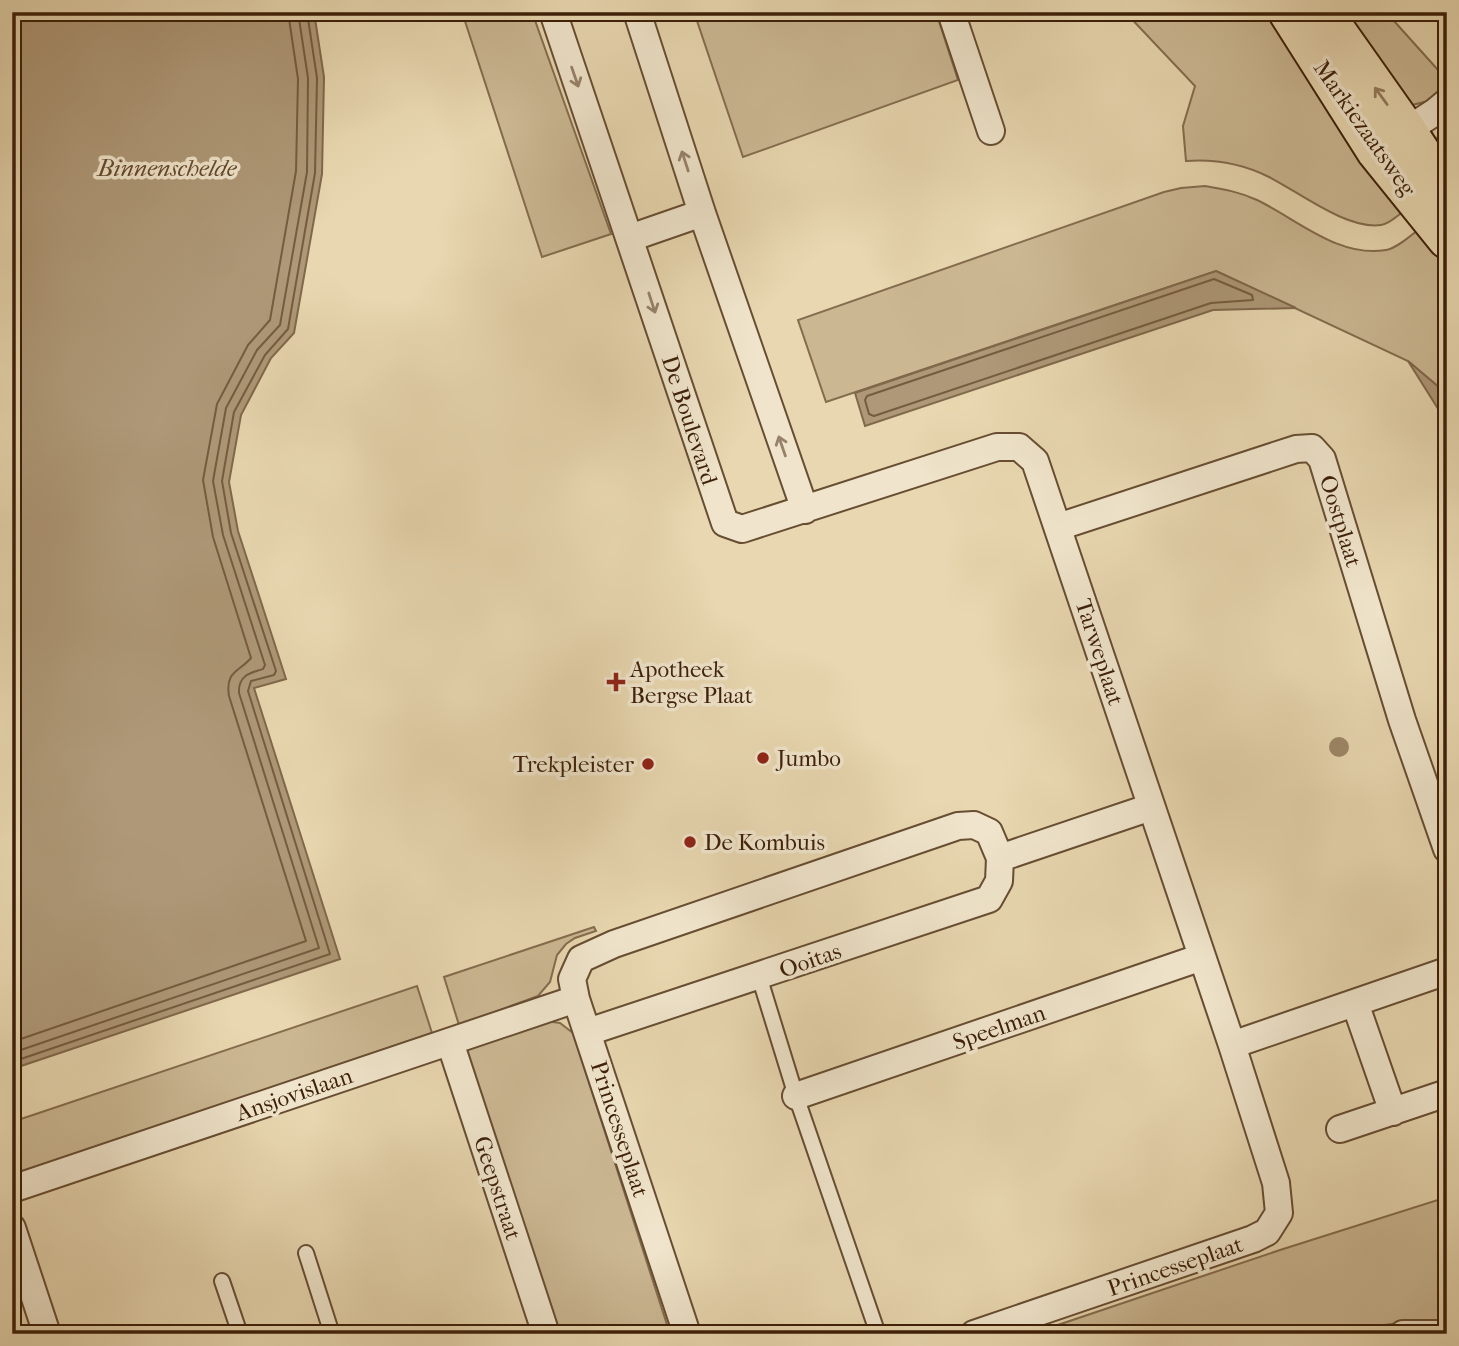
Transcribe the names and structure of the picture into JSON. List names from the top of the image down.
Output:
{
  "streets": {
    "main road": ["Markiezaatsweg"],
    "street": [
      "De Boulevard",
      "Oostplaat",
      "Tarweplaat",
      "Ooitas",
      "Speelman",
      "Ansjovislaan",
      "Princesseplaat",
      "Geepstraat"
    ]
  },
  "crossings": [
    ["De Boulevard", "Tarweplaat"],
    ["Oostplaat", "Tarweplaat"],
    ["Tarweplaat", "Speelman"],
    ["Tarweplaat", "Princesseplaat"],
    ["Ooitas", "Princesseplaat"],
    ["Ansjovislaan", "Princesseplaat"],
    ["Ansjovislaan", "Geepstraat"]
  ],
  "water": ["Binnenschelde"],
  "places": {
    "health": ["Apotheek Bergse Plaat"],
    "other": ["Jumbo", "Trekpleister", "De Kombuis"]
  }
}
